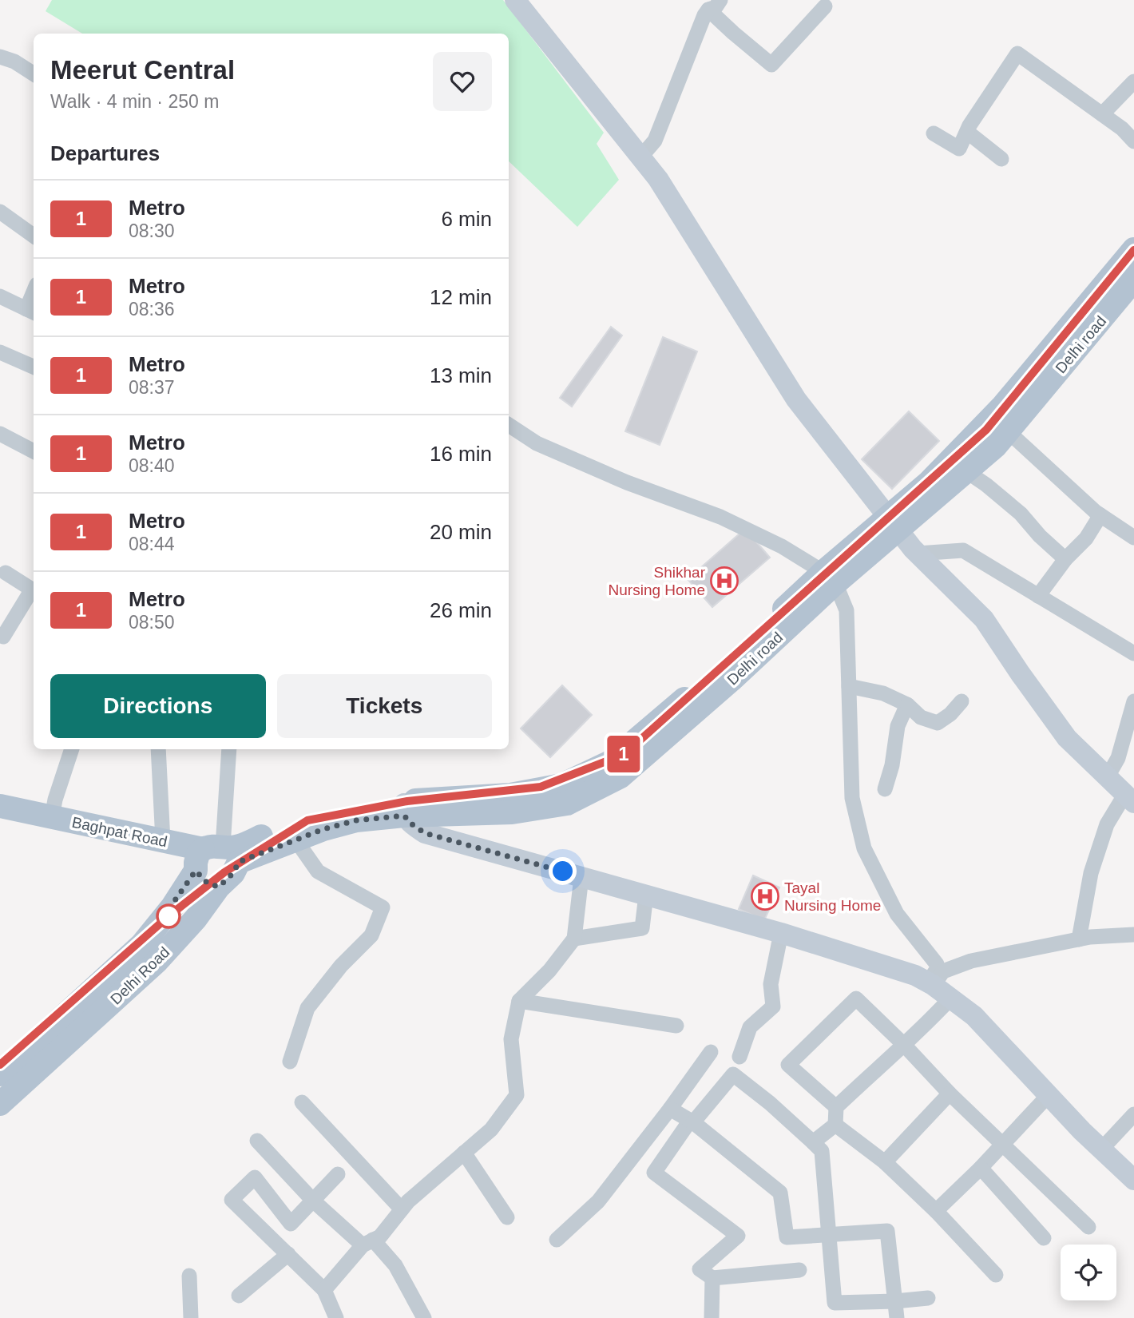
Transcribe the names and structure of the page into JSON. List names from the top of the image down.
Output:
{
  "streets": {
    "main road": ["Delhi road", "Baghpat Road", "Delhi Road"]
  },
  "crossings": [
    ["Delhi road", "Delhi Road"],
    ["Baghpat Road", "Delhi Road"]
  ],
  "places": {
    "hospital": ["Shikhar Nursing Home", "Tayal Nursing Home"]
  },
  "lines": ["metro line 1"],
  "page": {
    "on_map": "1",
    "heading": [
      ["Meerut Central", "Walk · 4 min · 250 m"],
      "Departures"
    ],
    "list": [
      {
        "mark": "1",
        "name": "Metro",
        "note": "08:30",
        "value": "6 min"
      },
      {
        "mark": "1",
        "name": "Metro",
        "note": "08:36",
        "value": "12 min"
      },
      {
        "mark": "1",
        "name": "Metro",
        "note": "08:37",
        "value": "13 min"
      },
      {
        "mark": "1",
        "name": "Metro",
        "note": "08:40",
        "value": "16 min"
      },
      {
        "mark": "1",
        "name": "Metro",
        "note": "08:44",
        "value": "20 min"
      },
      {
        "mark": "1",
        "name": "Metro",
        "note": "08:50",
        "value": "26 min"
      }
    ],
    "buttons": ["Directions", "Tickets"]
  }
}
